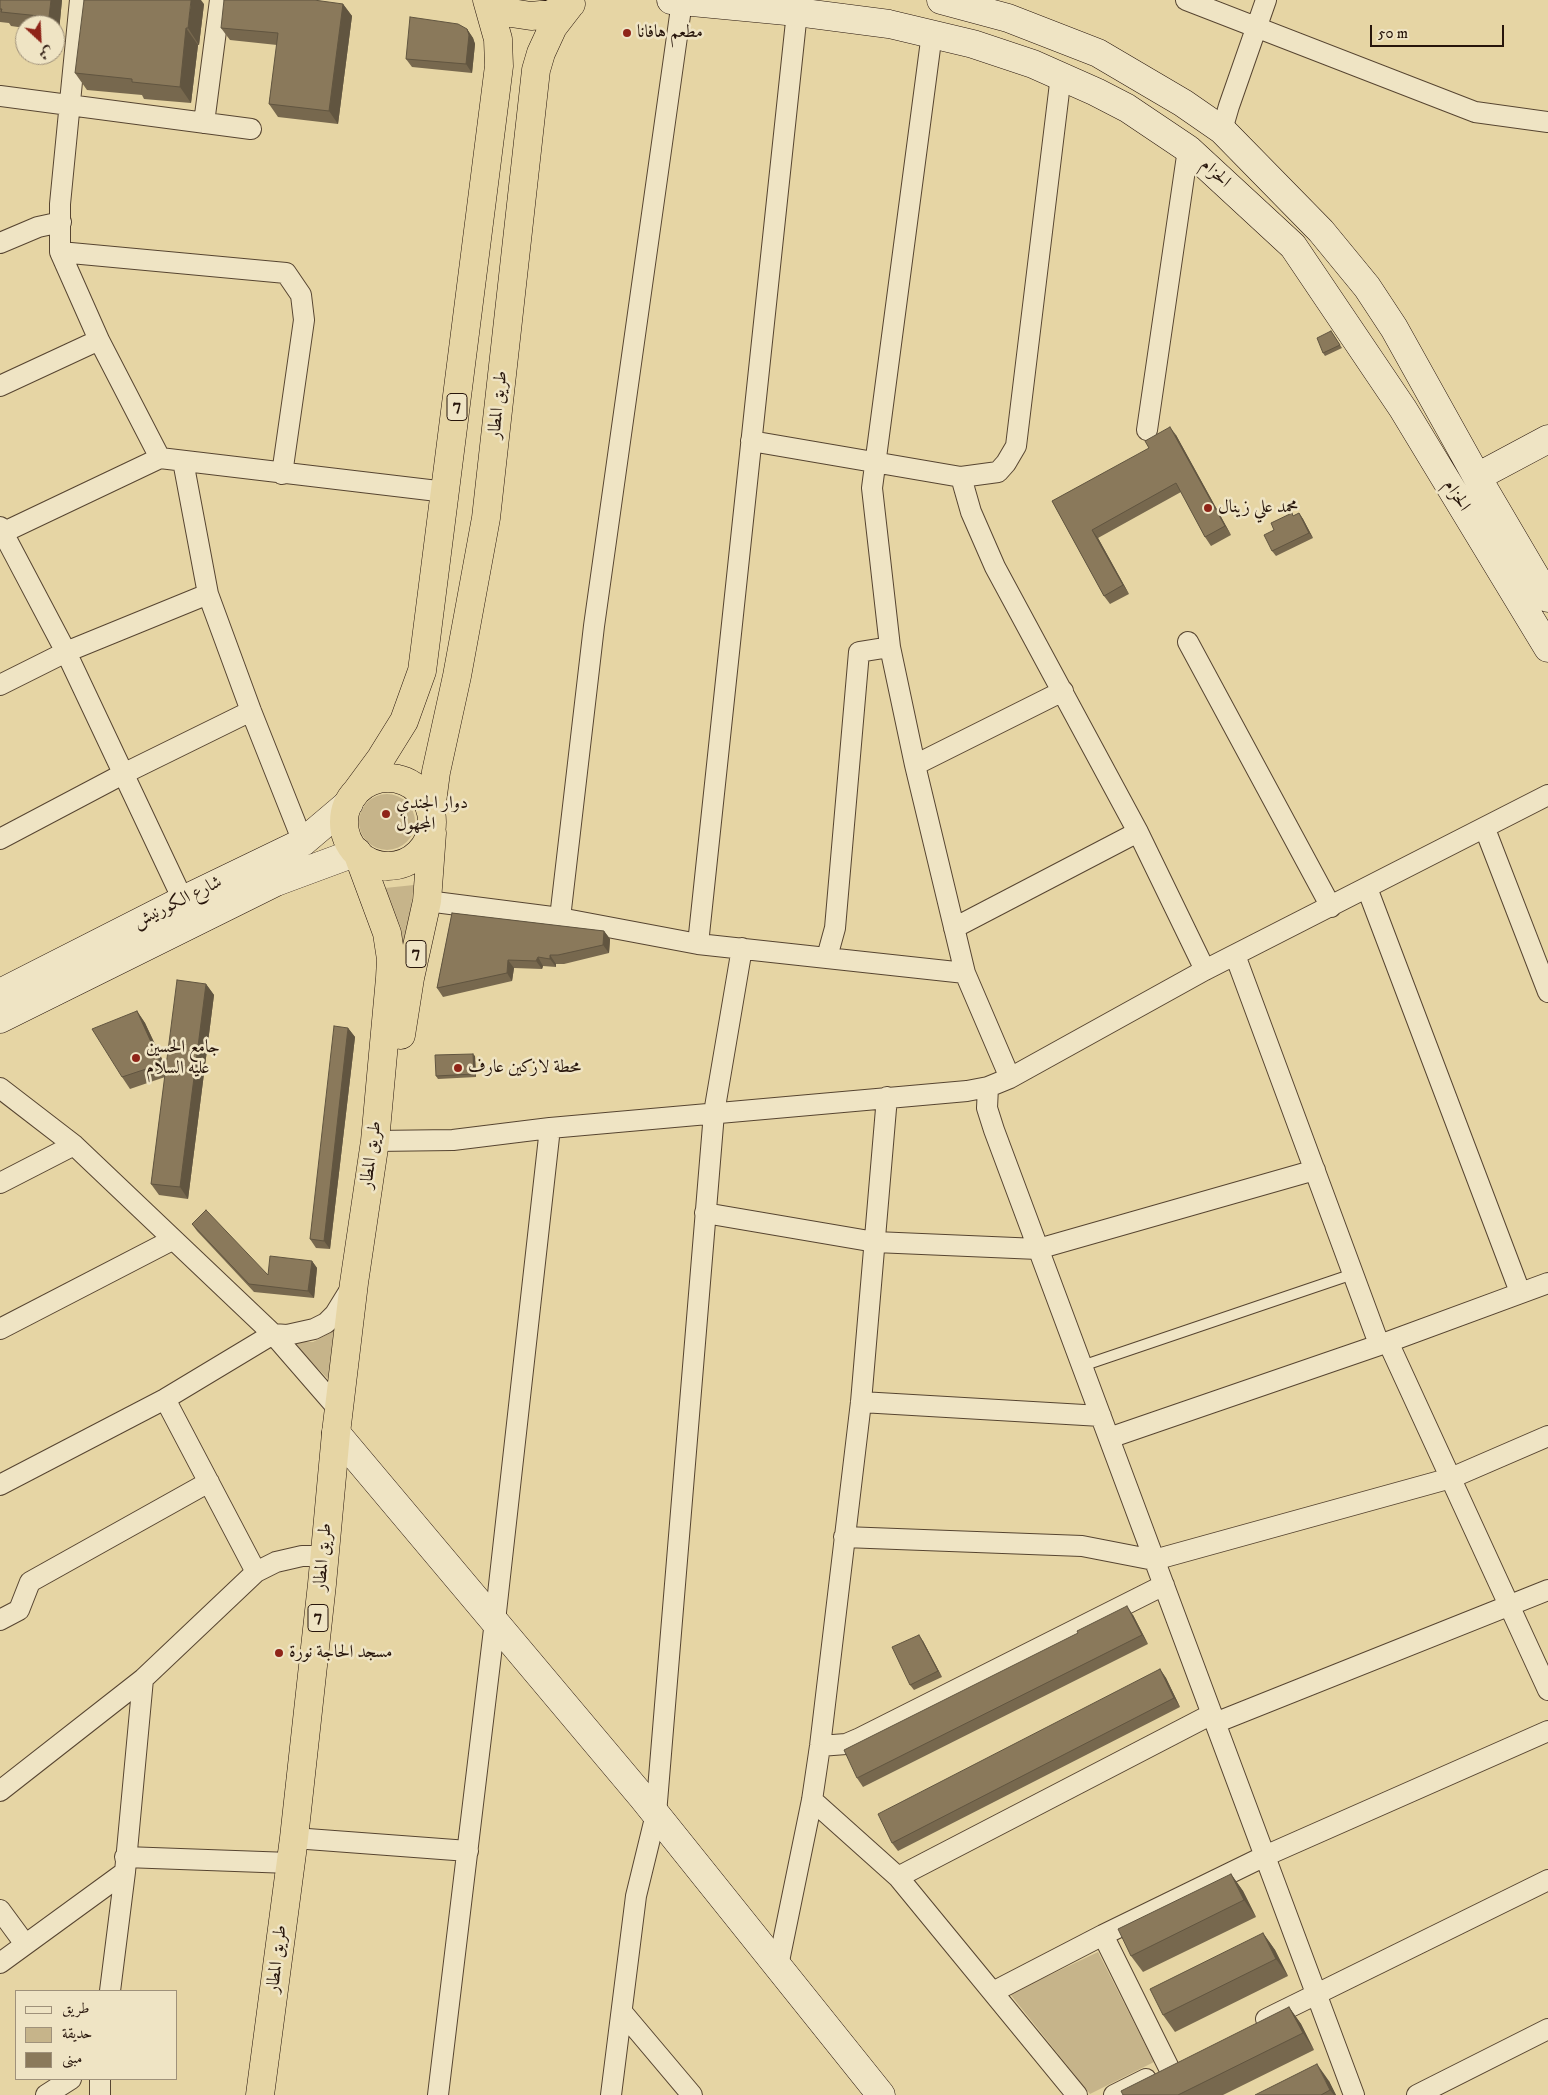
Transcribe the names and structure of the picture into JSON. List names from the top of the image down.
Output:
{
  "streets": {
    "highway": ["طريق المطار", "7"],
    "main road": ["الحزام", "شارع الكورنيش"]
  },
  "crossings": [
    ["طريق المطار", "7"],
    ["طريق المطار", "شارع الكورنيش"],
    ["7", "شارع الكورنيش"]
  ],
  "places": [
    "مطعم هافانا",
    "محمد علي زينال",
    "دوار الجندي المجهول",
    "جامع الحسين عليه السلام",
    "محطة لازكين عارف",
    "مسجد الحاجة نورة"
  ],
  "legend": ["طريق", "حديقة", "مبنى"],
  "scale_bar": "50 m",
  "north": "bottom right"
}
